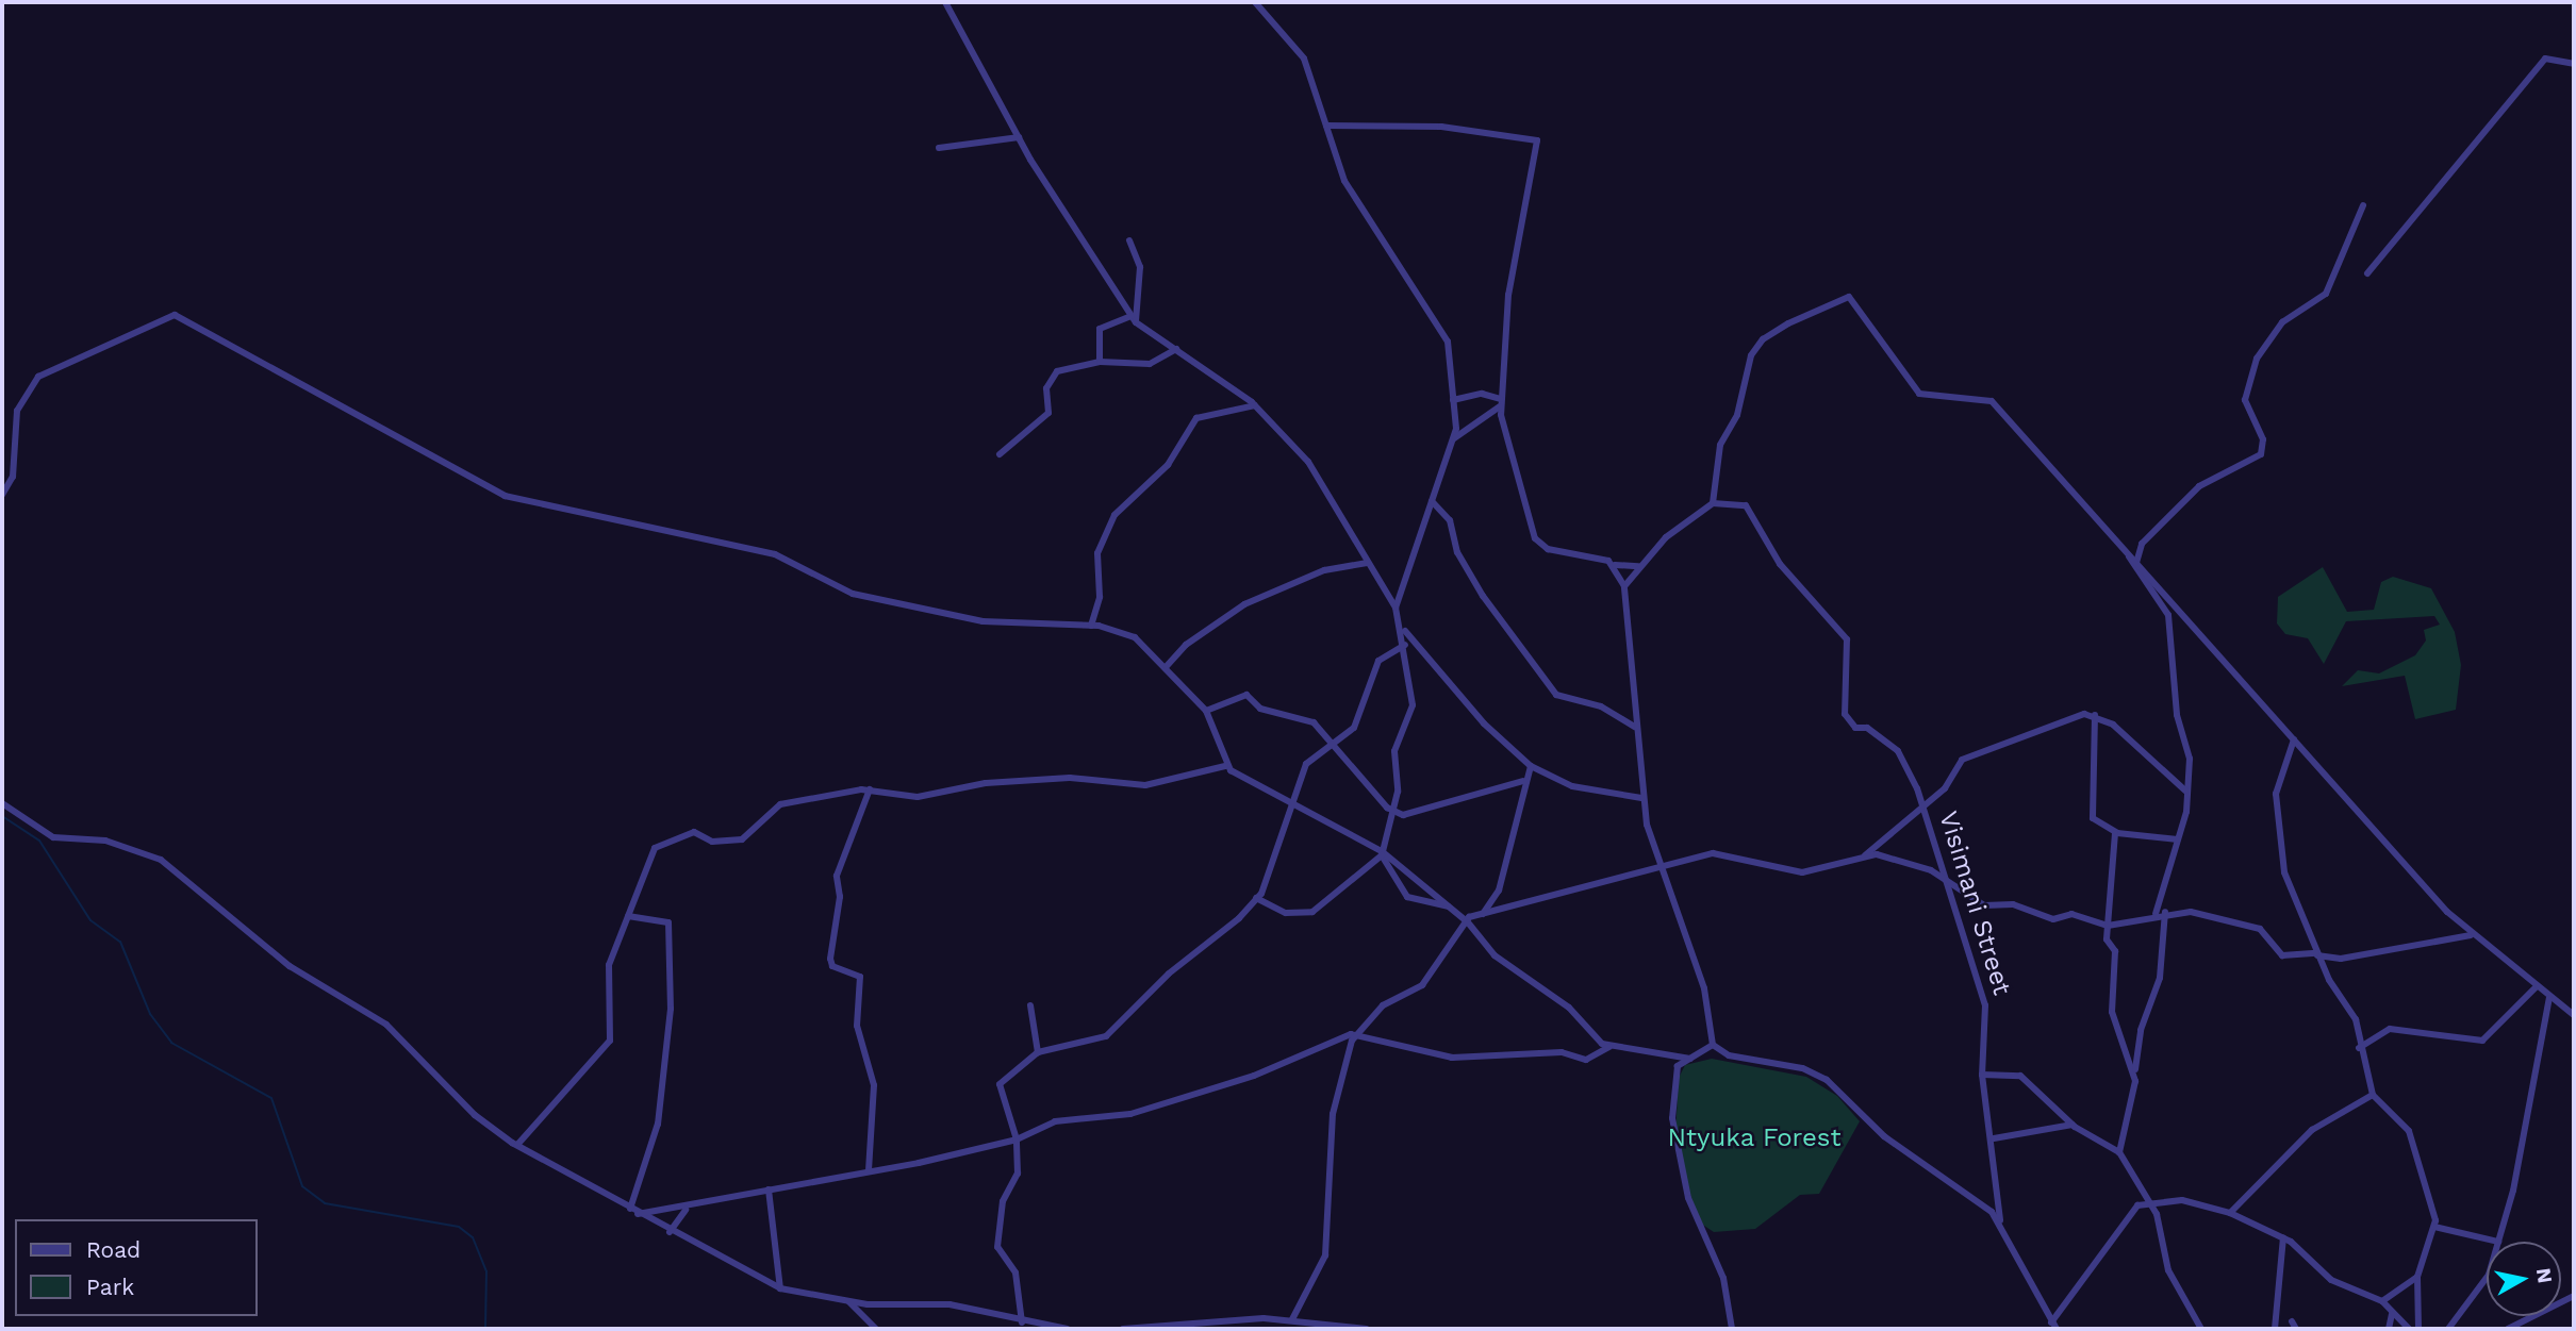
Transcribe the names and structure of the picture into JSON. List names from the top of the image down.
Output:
{
  "streets": {
    "street": ["Visimani Street"]
  },
  "parks": ["Ntyuka Forest"],
  "legend": ["Road", "Park"],
  "north": "right"
}
